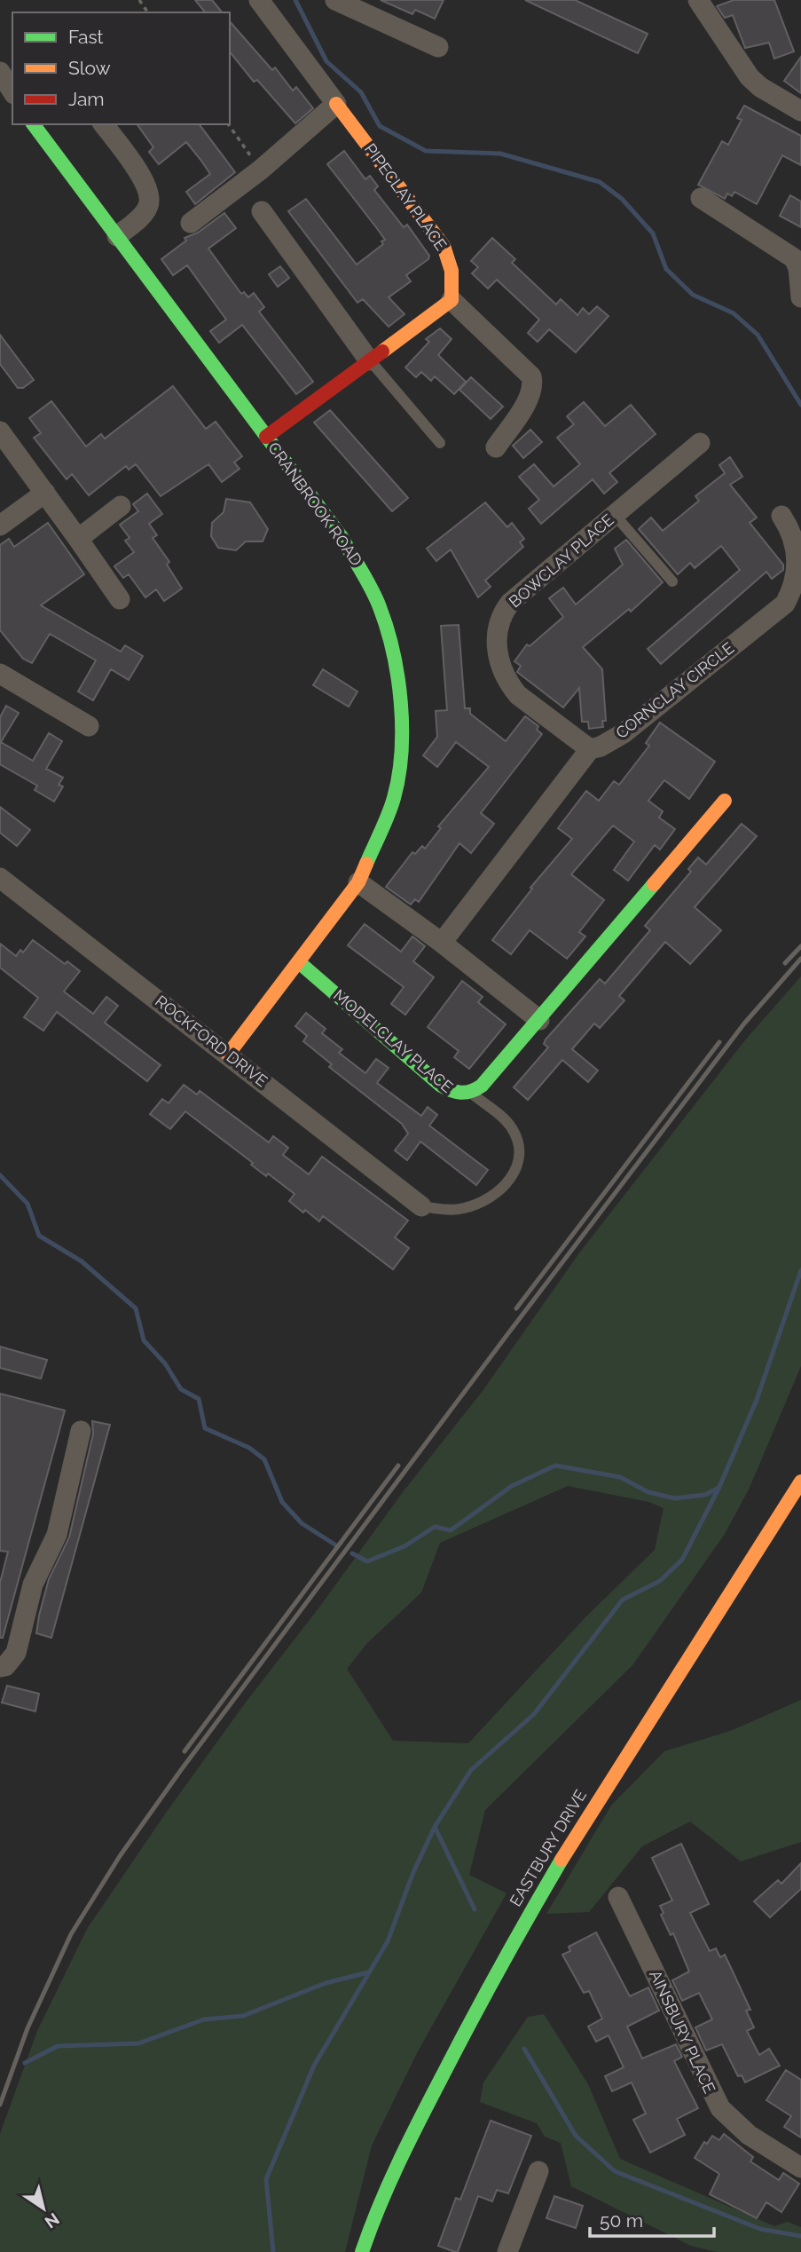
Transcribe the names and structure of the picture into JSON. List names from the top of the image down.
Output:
{
  "streets": {
    "street": [
      "PIPECLAY PLACE",
      "CRANBROOK ROAD",
      "BOWCLAY PLACE",
      "CORNCLAY CIRCLE",
      "ROCKFORD DRIVE",
      "MODELCLAY PLACE",
      "EASTBURY DRIVE",
      "AINSBURY PLACE"
    ]
  },
  "crossings": [
    ["CRANBROOK ROAD", "ROCKFORD DRIVE"],
    ["CRANBROOK ROAD", "MODELCLAY PLACE"],
    ["BOWCLAY PLACE", "CORNCLAY CIRCLE"]
  ],
  "legend": ["Fast", "Slow", "Jam"],
  "scale_bar": "50 m",
  "north": "bottom right"
}
